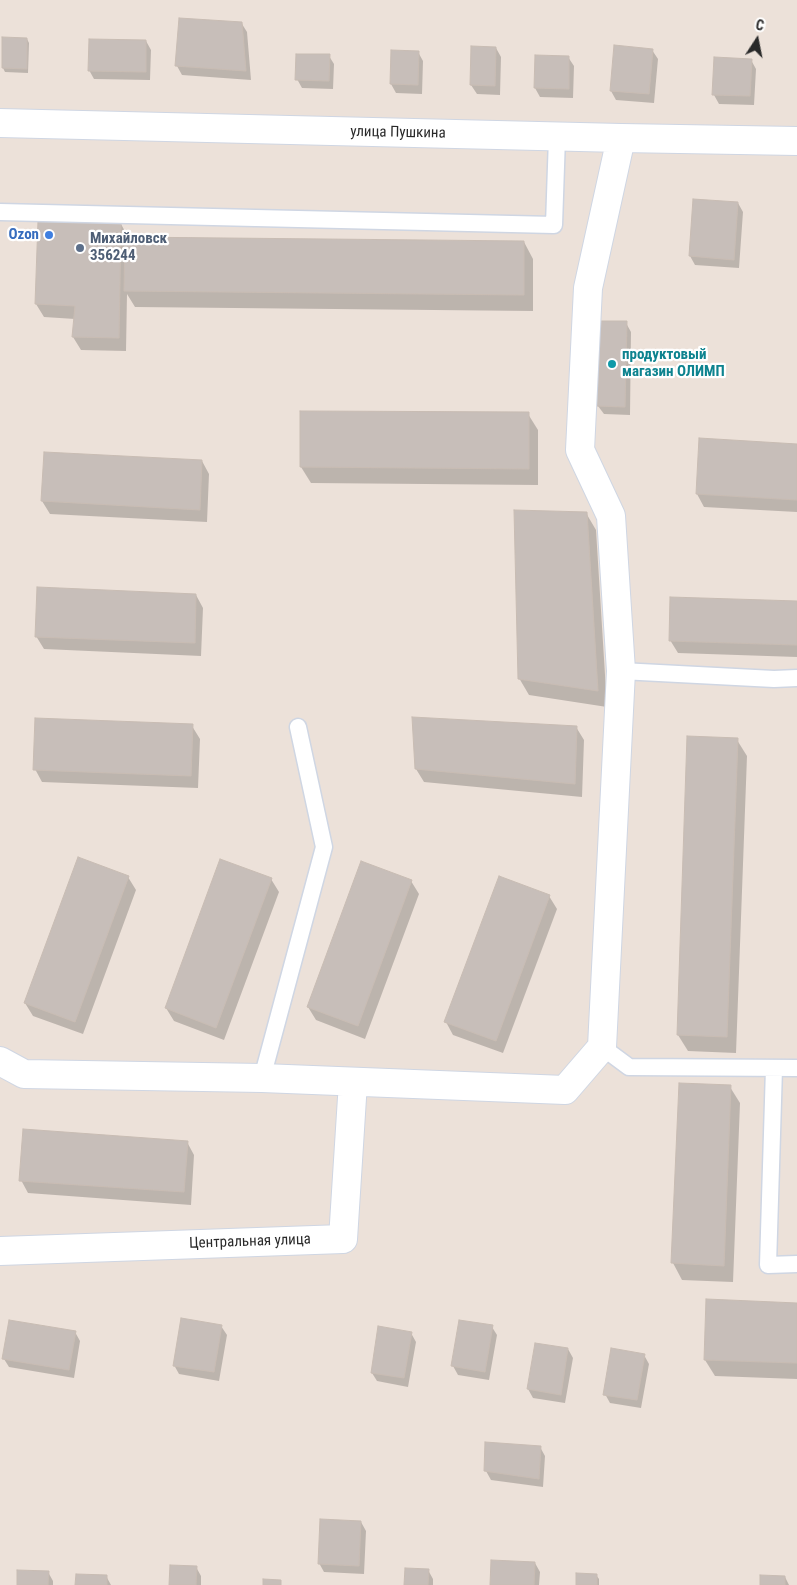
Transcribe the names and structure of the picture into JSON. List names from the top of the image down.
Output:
{
  "streets": {
    "street": ["улица Пушкина", "Центральная улица"]
  },
  "places": ["Ozon", "Михайловск 356244", "продуктовый магазин ОЛИМП"],
  "north": "top"
}
